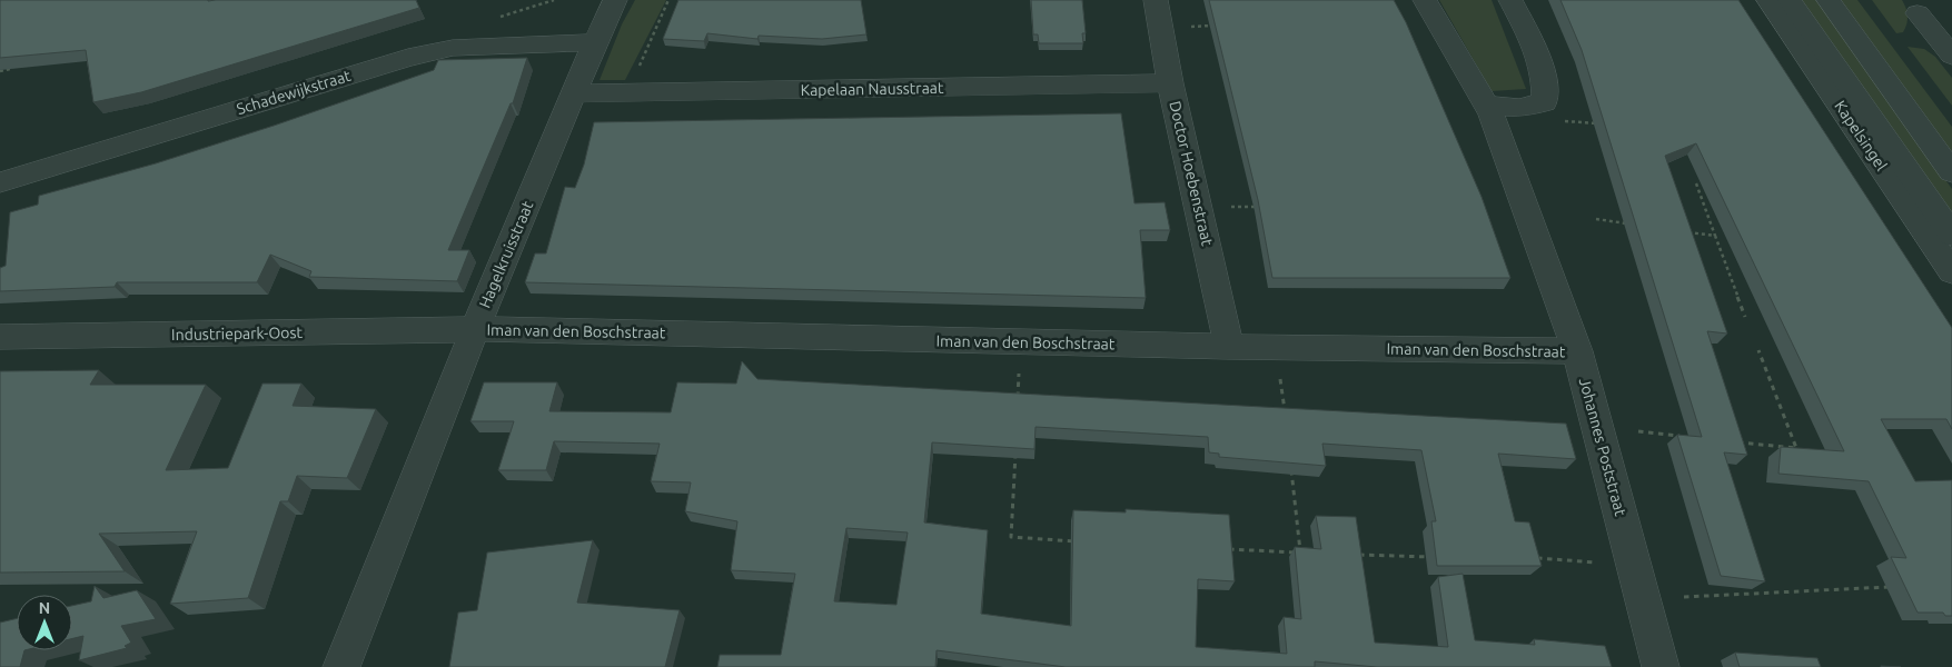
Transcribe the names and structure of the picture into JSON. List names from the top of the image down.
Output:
{
  "streets": {
    "street": [
      "Kapelaan Nausstraat",
      "Schadewijkstraat",
      "Kapelsingel",
      "Doctor Hoebenstraat",
      "Hagelkruisstraat",
      "Iman van den Boschstraat",
      "Industriepark-Oost",
      "Johannes Poststraat"
    ]
  },
  "crossings": [
    ["Kapelaan Nausstraat", "Doctor Hoebenstraat"],
    ["Kapelaan Nausstraat", "Hagelkruisstraat"],
    ["Schadewijkstraat", "Hagelkruisstraat"],
    ["Doctor Hoebenstraat", "Iman van den Boschstraat"],
    ["Hagelkruisstraat", "Iman van den Boschstraat"],
    ["Hagelkruisstraat", "Industriepark-Oost"],
    ["Iman van den Boschstraat", "Industriepark-Oost"],
    ["Iman van den Boschstraat", "Johannes Poststraat"]
  ],
  "north": "top"
}
